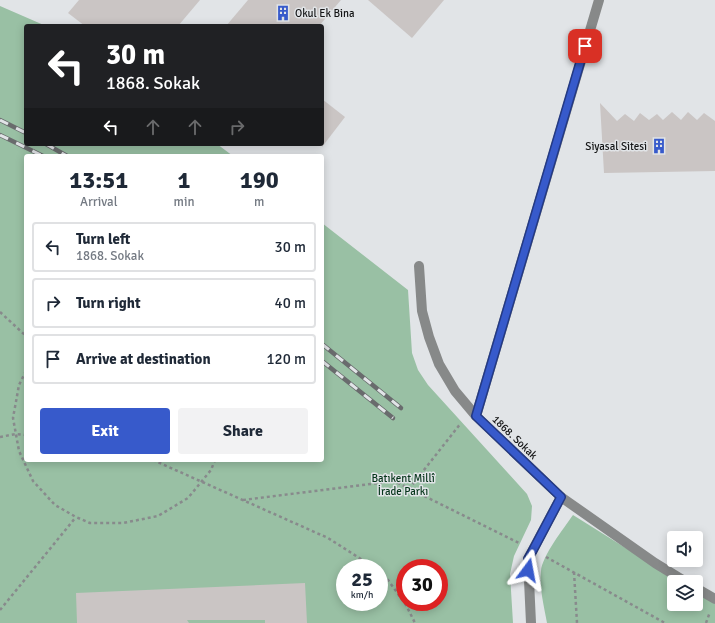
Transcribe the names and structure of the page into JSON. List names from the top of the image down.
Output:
{
  "streets": {
    "street": ["1868. Sokak"]
  },
  "parks": ["Batıkent Millî İrade Parkı"],
  "places": {
    "building": ["Okul Ek Bina", "Siyasal Sitesi"]
  },
  "page": {
    "turn": ["30 m", "1868. Sokak"],
    "eta": [
      "13:51",
      "Arrival",
      "1",
      "min",
      "190",
      "m"
    ],
    "list": [
      {
        "name": "Turn left",
        "note": "1868. Sokak",
        "value": "30 m"
      },
      {
        "name": "Turn right",
        "value": "40 m"
      },
      {
        "name": "Arrive at destination",
        "value": "120 m"
      }
    ],
    "buttons": ["Exit", "Share"],
    "speed": "25 km/h",
    "limit": "30"
  }
}
